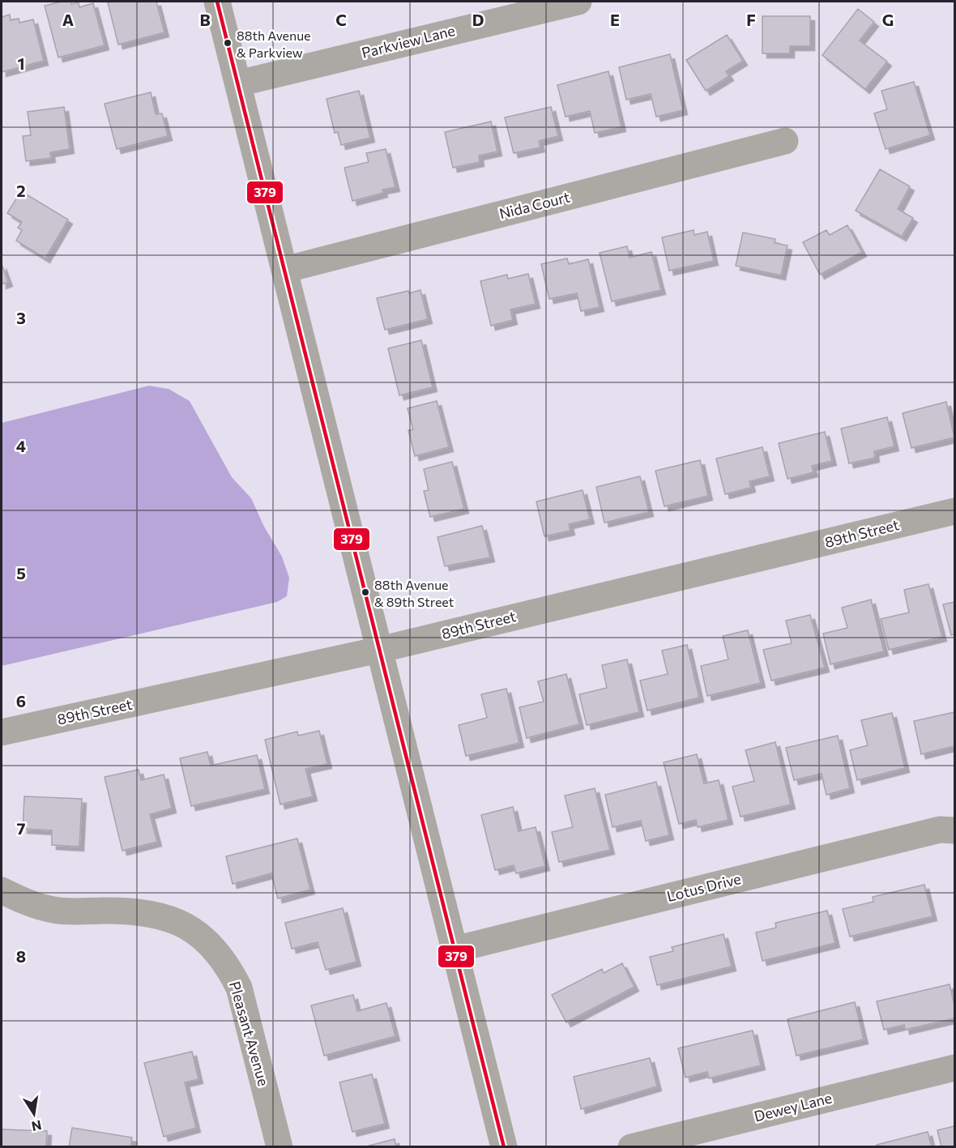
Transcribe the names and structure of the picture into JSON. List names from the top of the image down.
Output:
{
  "streets": {
    "street": [
      "Parkview Lane",
      "Nida Court",
      "89th Street",
      "Lotus Drive",
      "Pleasant Avenue",
      "Dewey Lane"
    ]
  },
  "places": ["88th Avenue & Parkview", "88th Avenue & 89th Street"],
  "lines": ["transit line 379"],
  "north": "bottom",
  "grid": {
    "columns": [
      "A",
      "B",
      "C",
      "D",
      "E",
      "F",
      "G"
    ],
    "rows": [
      "1",
      "2",
      "3",
      "4",
      "5",
      "6",
      "7",
      "8"
    ]
  }
}
